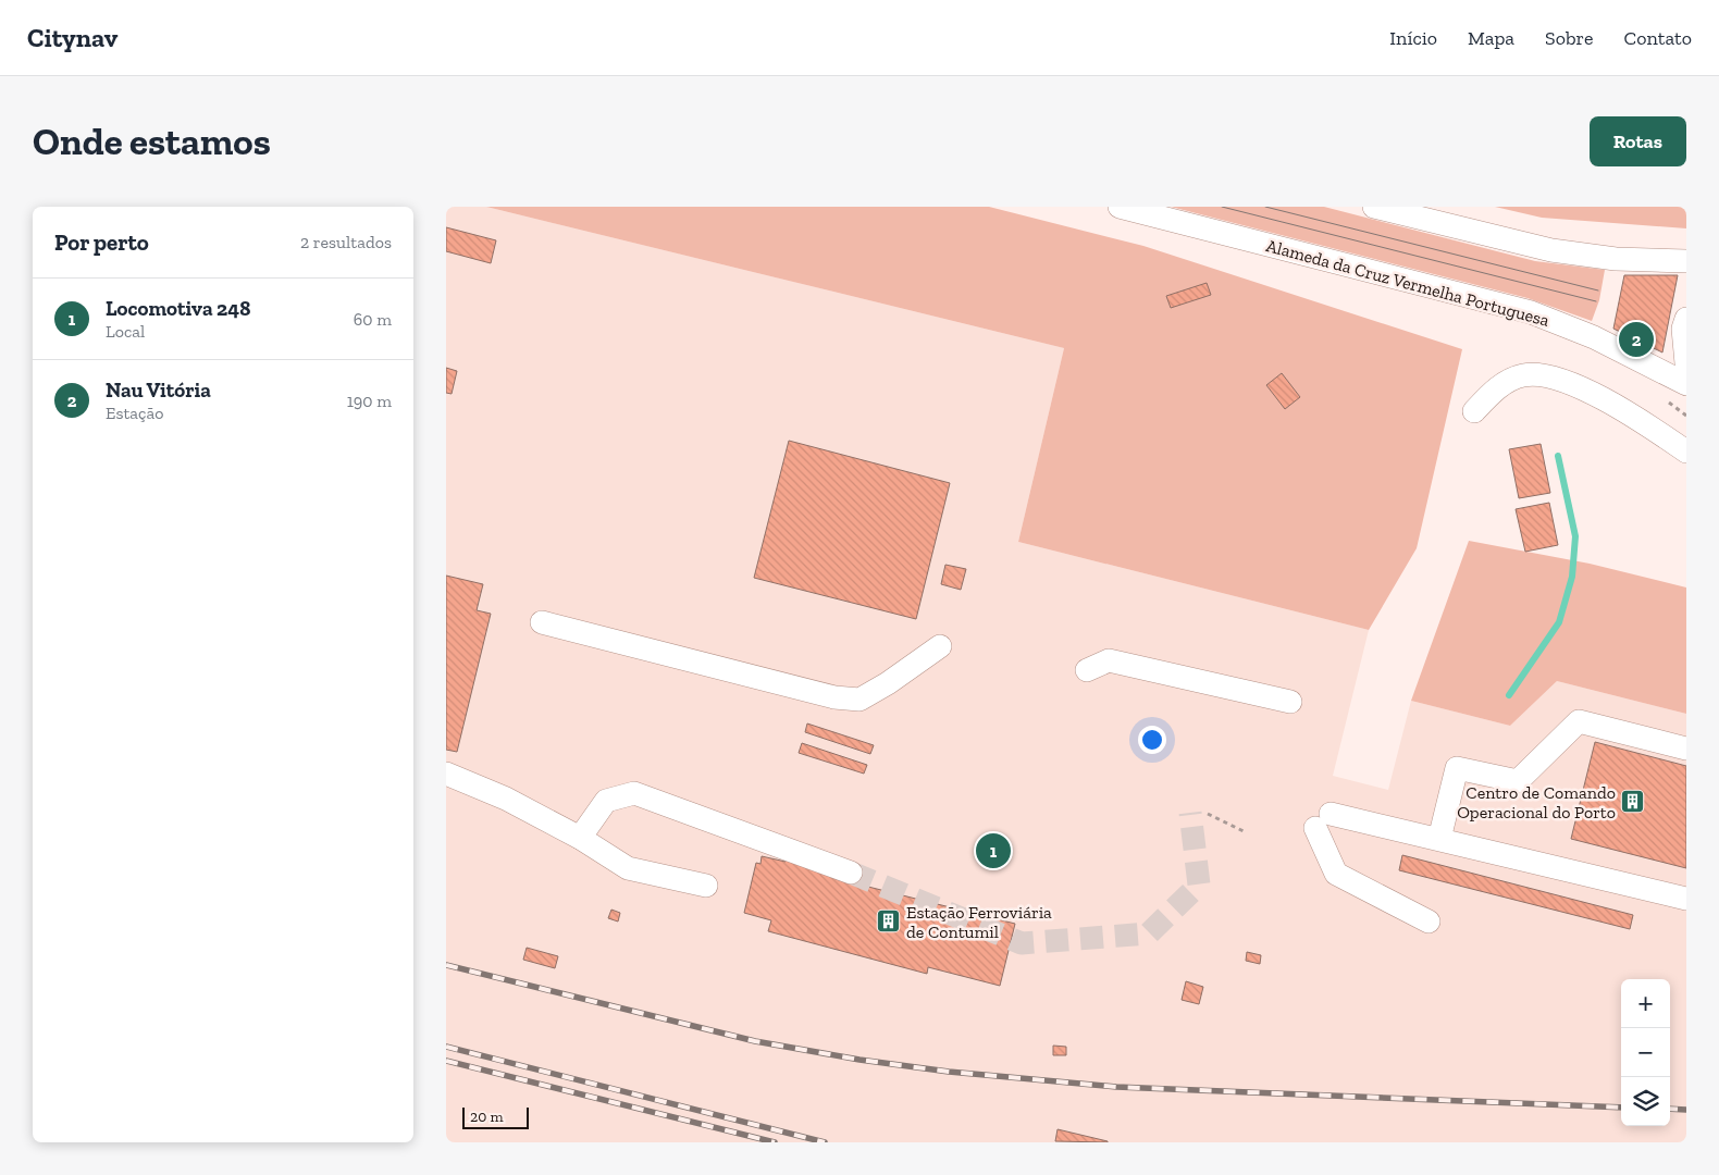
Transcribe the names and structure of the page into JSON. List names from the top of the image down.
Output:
{
  "streets": {
    "street": ["Alameda da Cruz Vermelha Portuguesa"]
  },
  "places": {
    "building": ["Centro de Comando Operacional do Porto", "Estação Ferroviária de Contumil"]
  },
  "scale_bar": "20 m",
  "page": {
    "header": "Citynav",
    "nav": [
      "Início",
      "Mapa",
      "Sobre",
      "Contato"
    ],
    "buttons": "Rotas",
    "title": "Onde estamos",
    "heading": ["Por perto", "2 resultados"],
    "list": [
      {
        "mark": "1",
        "name": "Locomotiva 248",
        "note": "Local",
        "value": "60 m"
      },
      {
        "mark": "2",
        "name": "Nau Vitória",
        "note": "Estação",
        "value": "190 m"
      }
    ],
    "pins": ["2", "1"],
    "map_buttons": ["+", "−"],
    "scale": "20 m"
  }
}
